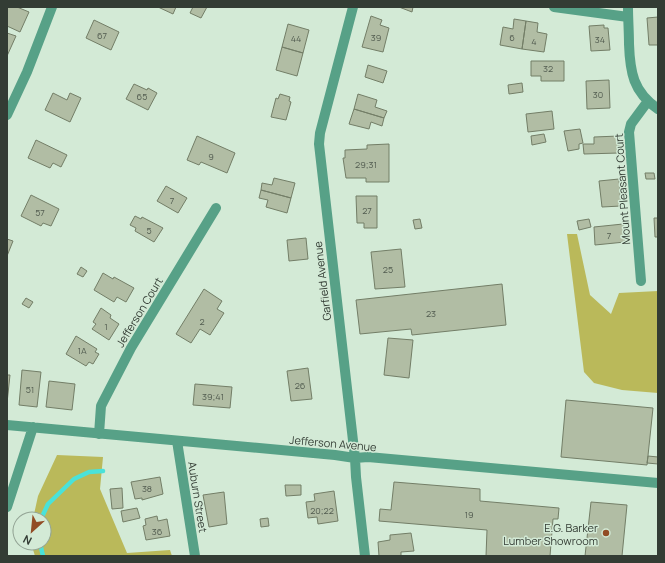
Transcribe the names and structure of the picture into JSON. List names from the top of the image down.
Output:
{
  "streets": {
    "street": [
      "Mount Pleasant Court",
      "Garfield Avenue",
      "Jefferson Court",
      "Jefferson Avenue",
      "Auburn Street"
    ]
  },
  "crossings": [
    ["Garfield Avenue", "Jefferson Avenue"],
    ["Jefferson Court", "Jefferson Avenue"],
    ["Jefferson Avenue", "Auburn Street"]
  ],
  "places": ["E.G. Barker Lumber Showroom"],
  "house_numbers": [
    "67",
    "39",
    "6",
    "44",
    "34",
    "4",
    "32",
    "30",
    "65",
    "9",
    "29;31",
    "7",
    "27",
    "57",
    "5",
    "7",
    "25",
    "23",
    "2",
    "1",
    "1A",
    "26",
    "51",
    "39;41",
    "38",
    "20;22",
    "19",
    "36"
  ],
  "north": "bottom left"
}
